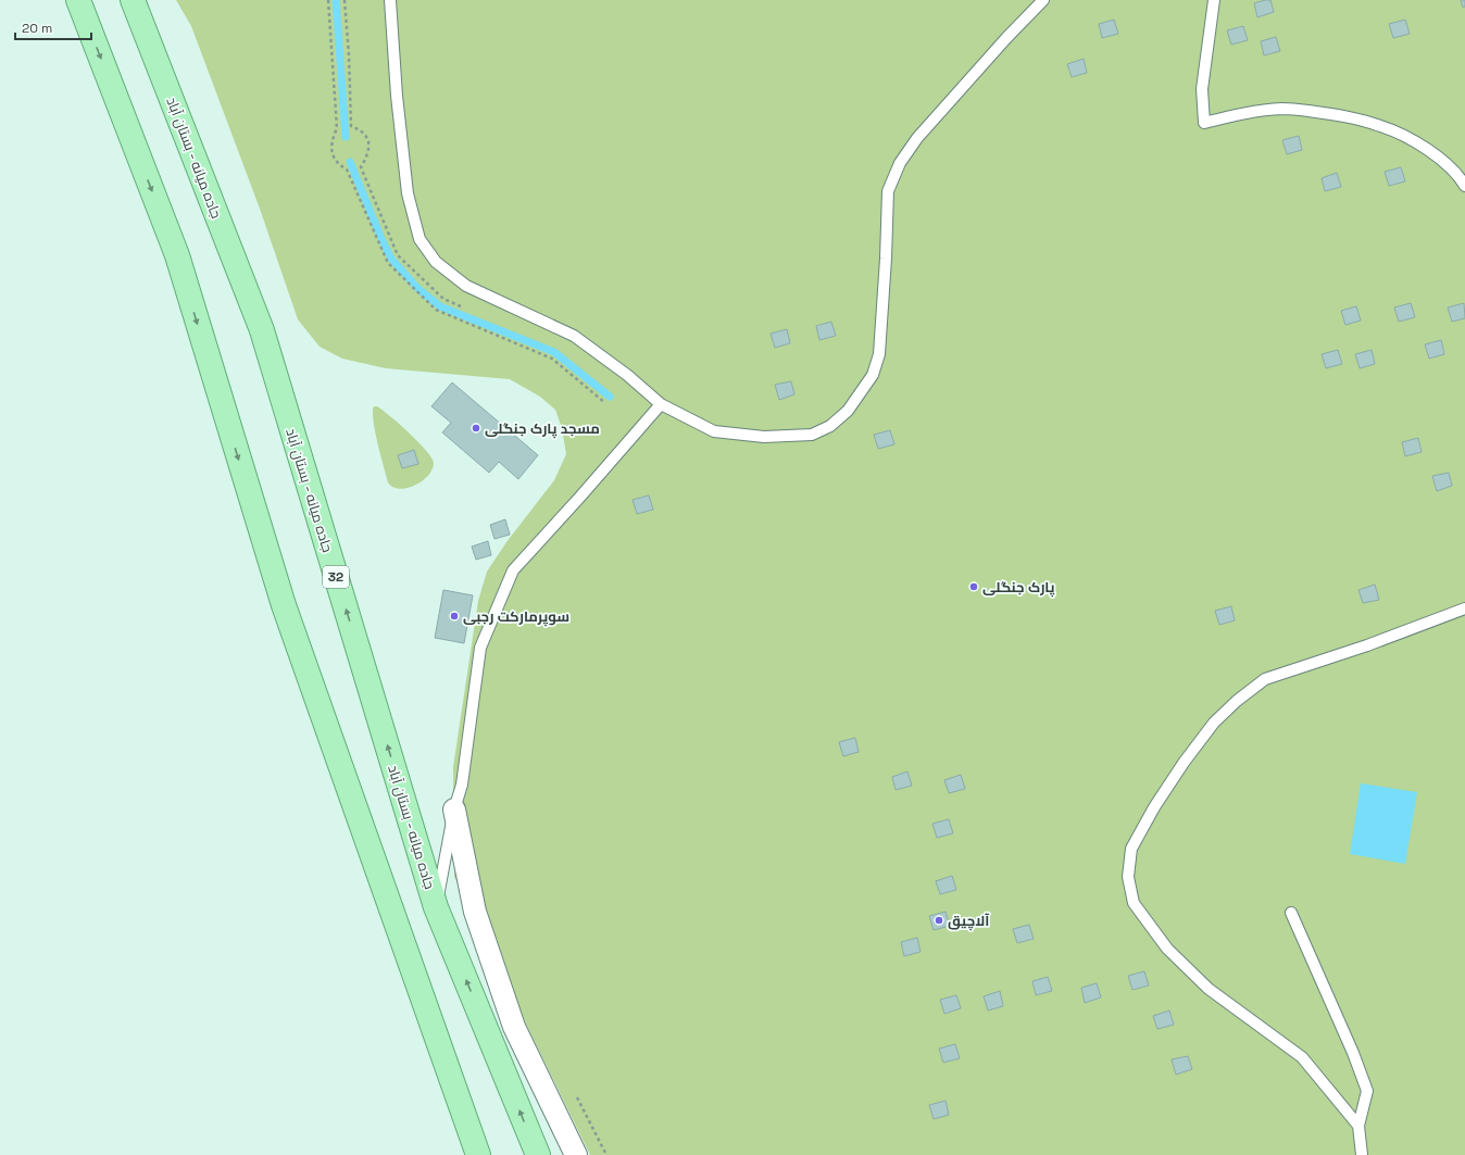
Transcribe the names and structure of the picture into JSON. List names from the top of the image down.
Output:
{
  "streets": {
    "main road": ["جاده میانه - بستان آباد", "32"]
  },
  "places": [
    "مسجد پارک جنگلی",
    "پارک جنگلی",
    "سوپرمارکت رجبی",
    "آلاچیق"
  ],
  "scale_bar": "20 m"
}
